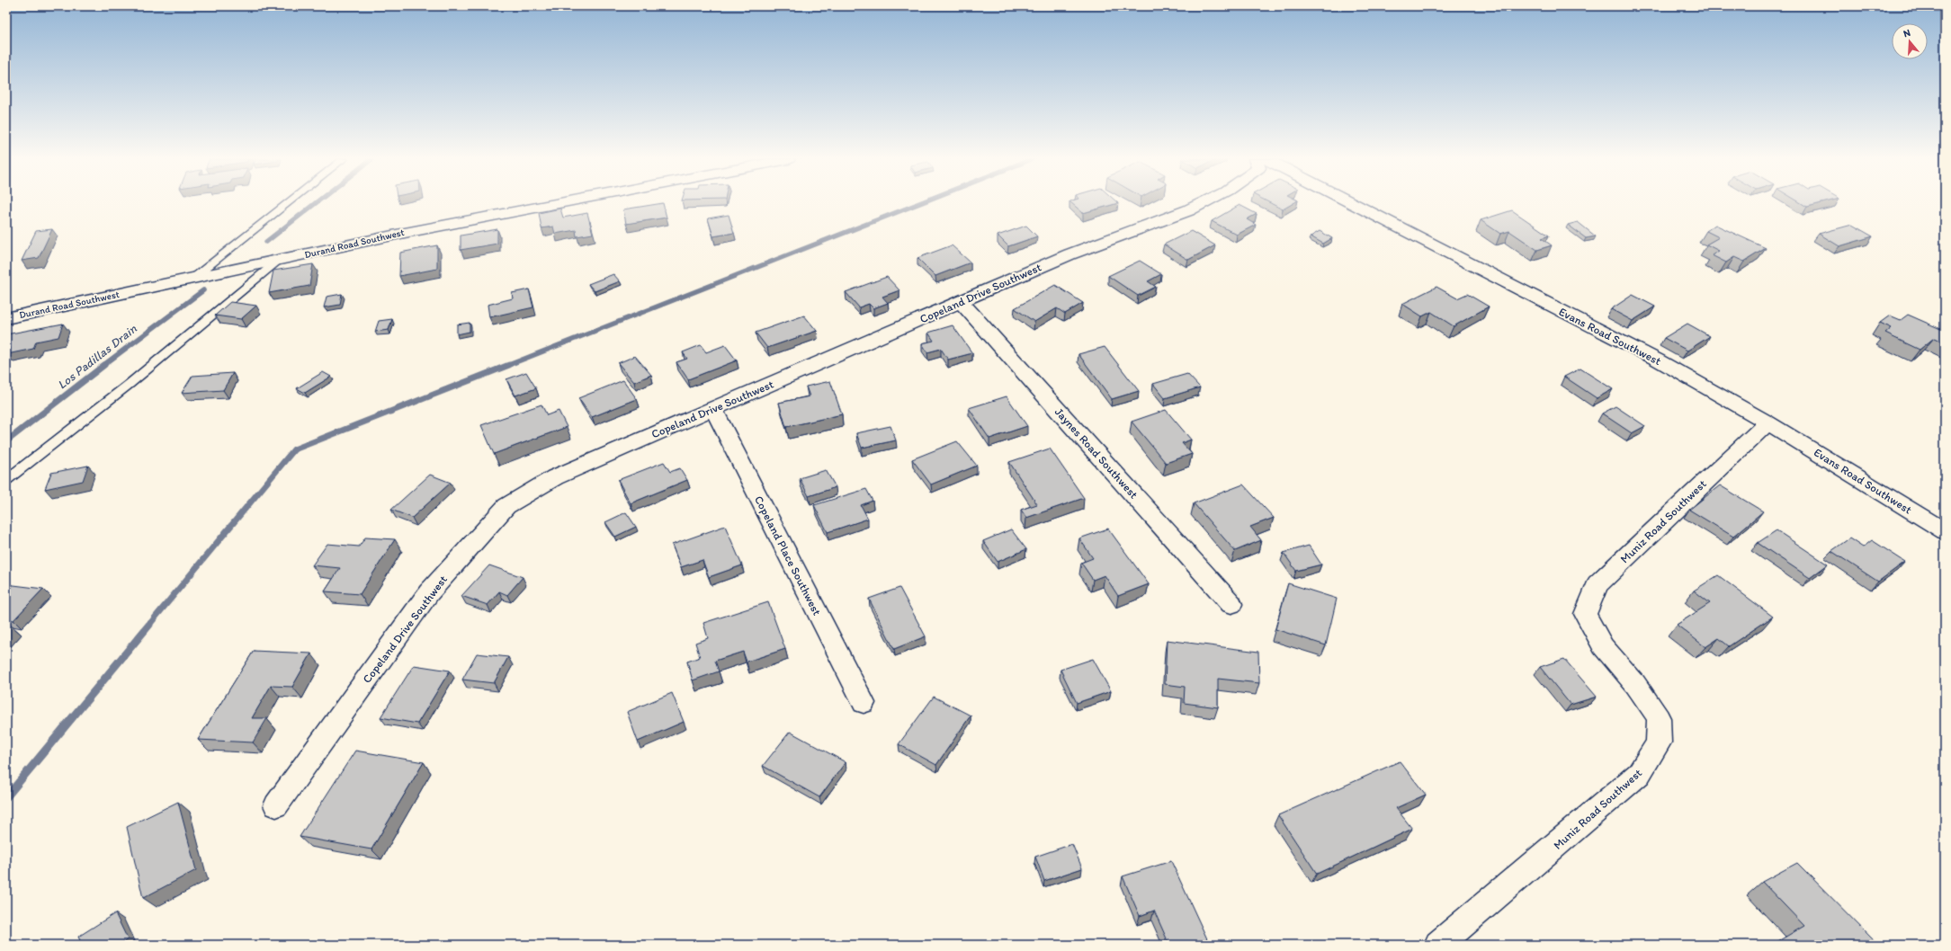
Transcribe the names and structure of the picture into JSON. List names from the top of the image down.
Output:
{
  "streets": {
    "street": [
      "Durand Road Southwest",
      "Copeland Drive Southwest",
      "Evans Road Southwest",
      "Jaynes Road Southwest",
      "Muniz Road Southwest",
      "Copeland Place Southwest"
    ]
  },
  "crossings": [
    ["Copeland Drive Southwest", "Jaynes Road Southwest"],
    ["Copeland Drive Southwest", "Copeland Place Southwest"],
    ["Evans Road Southwest", "Muniz Road Southwest"]
  ],
  "water": ["Los Padillas Drain"],
  "north": "top"
}
